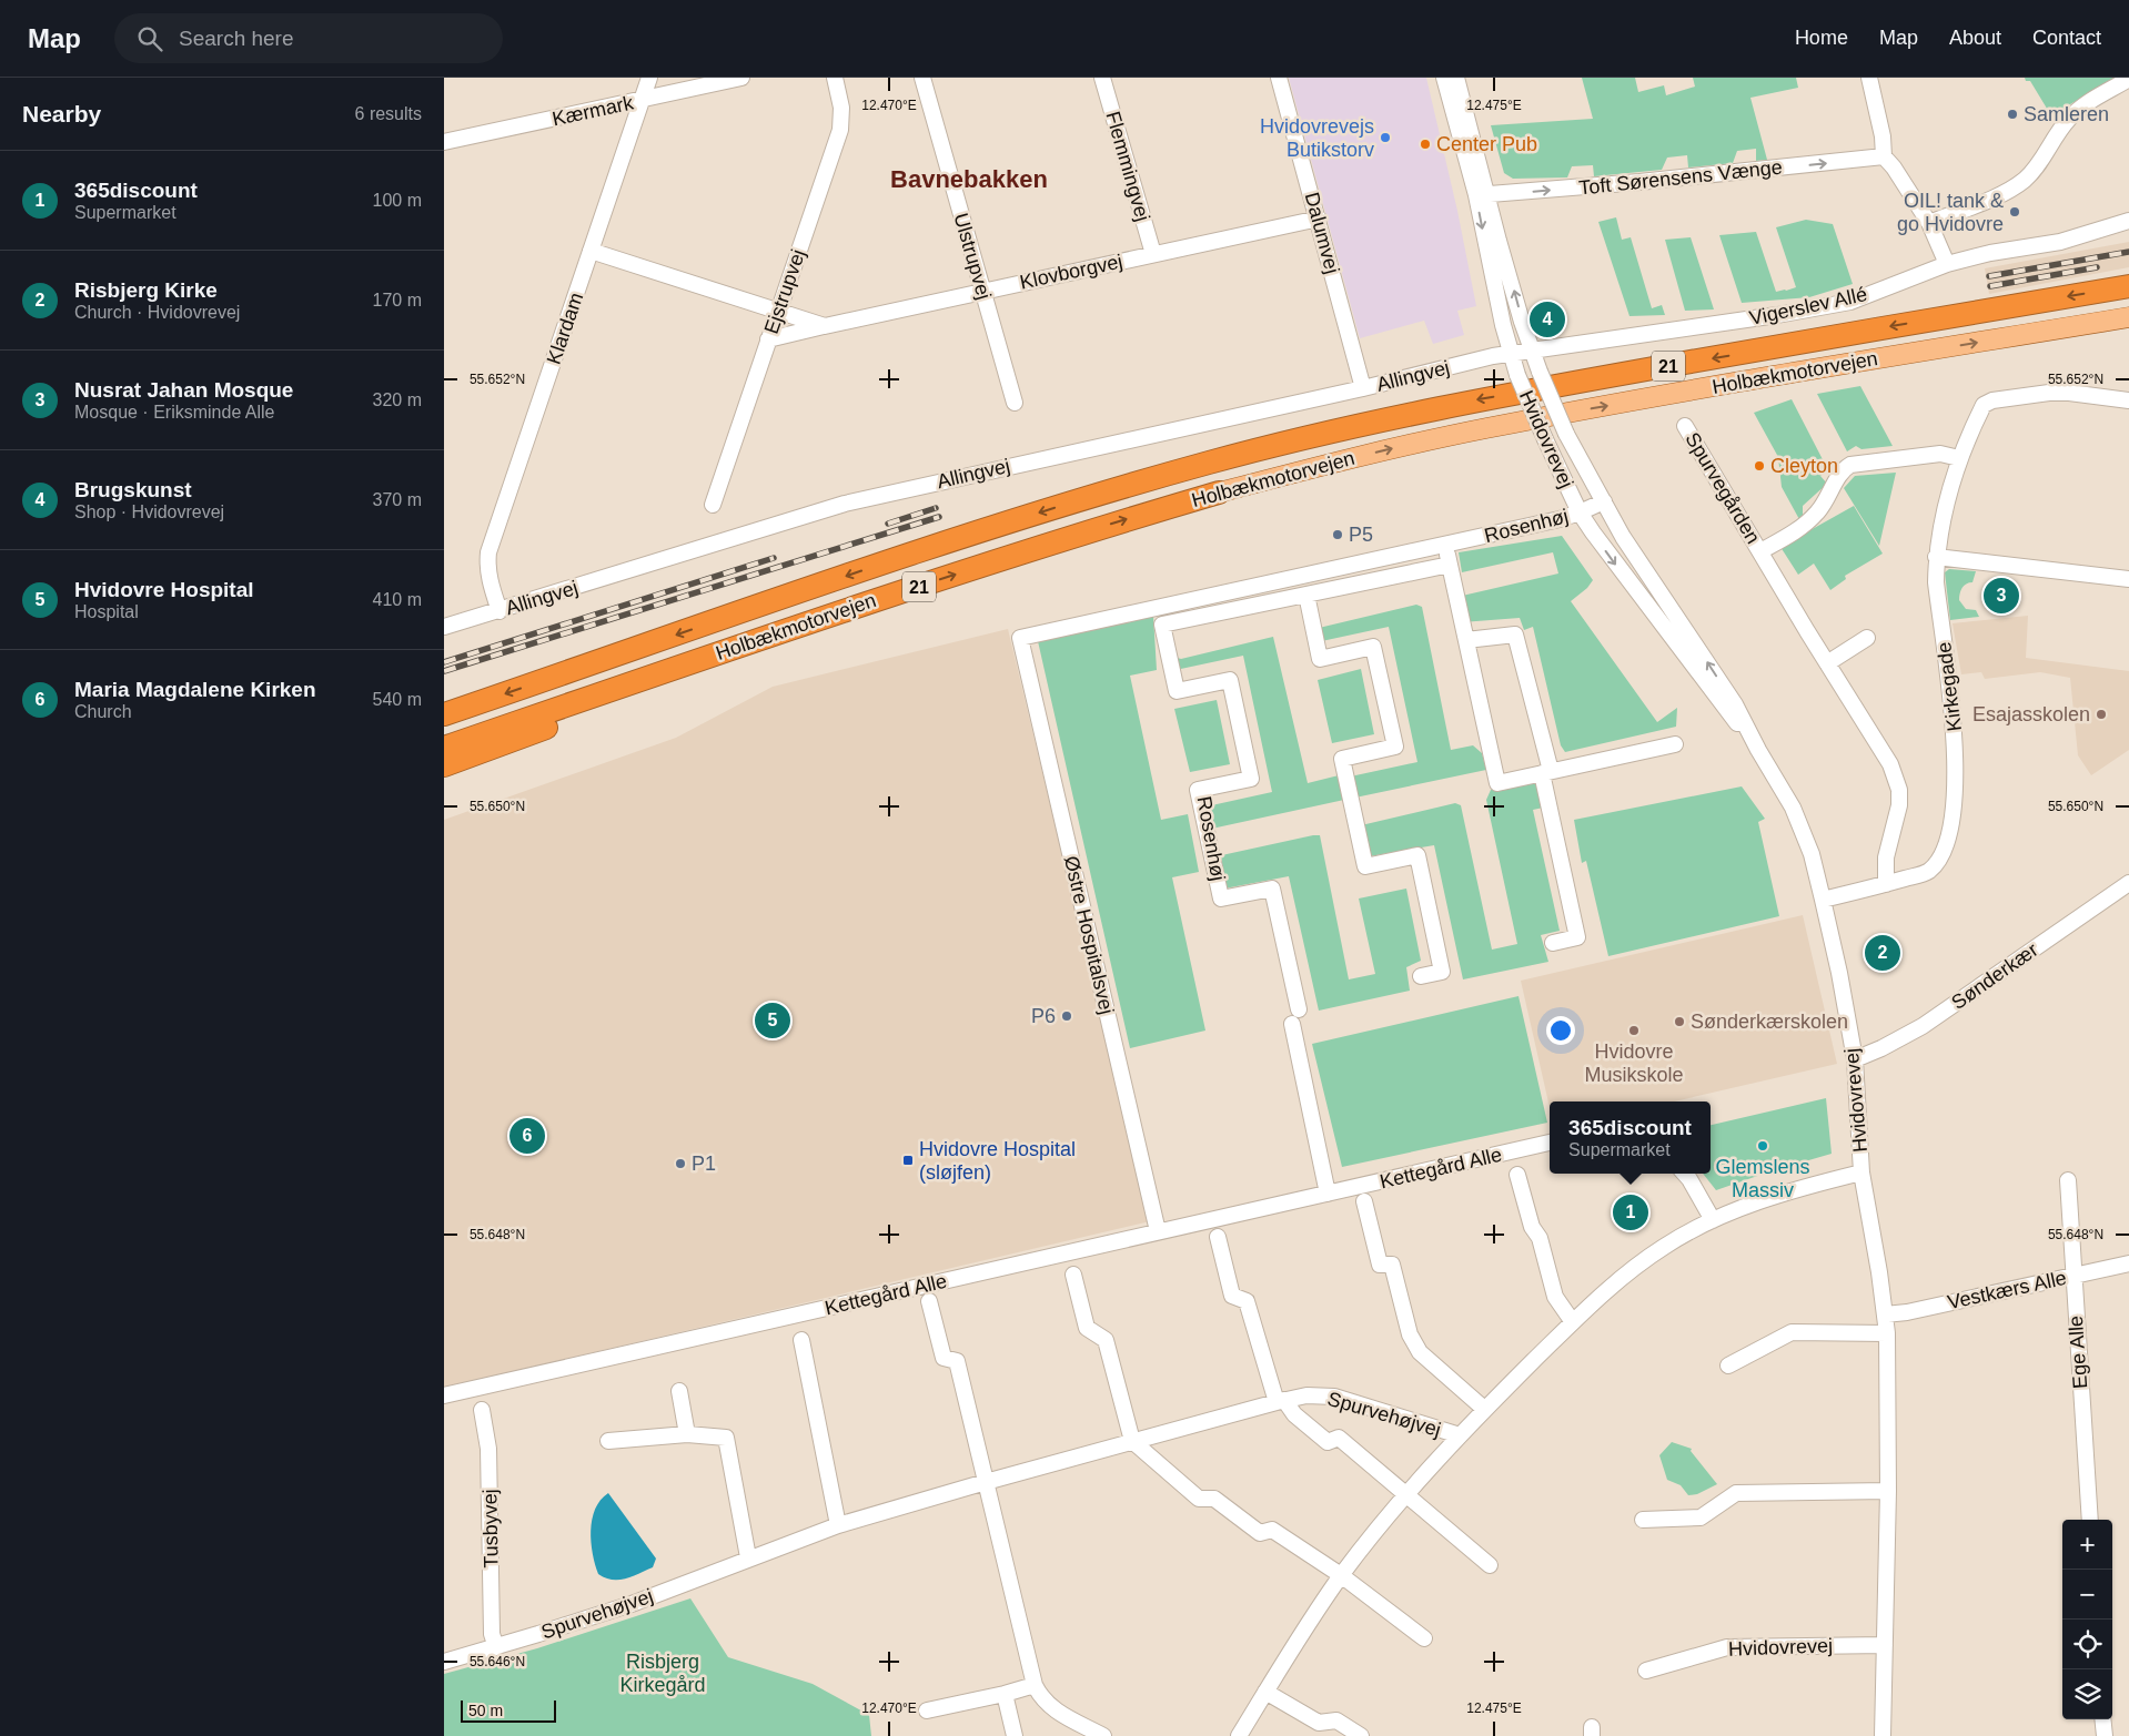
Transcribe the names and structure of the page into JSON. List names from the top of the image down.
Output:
{
  "streets": {
    "highway": ["21", "Holbækmotorvejen"],
    "street": [
      "Kærmark",
      "Flemmingvej",
      "Toft Sørensens Vænge",
      "Dalumvej",
      "Ulstrupvej",
      "Klovborgvej",
      "Ejstrupvej",
      "Vigerslev Allé",
      "Klardam",
      "Allingvej",
      "Hvidovrevej",
      "Spurvegården",
      "Rosenhøj",
      "Kirkegade",
      "Østre Hospitalsvej",
      "Sønderkær",
      "Kettegård Alle",
      "Vestkærs Alle",
      "Ege Alle",
      "Spurvehøjvej",
      "Tusbyvej"
    ]
  },
  "crossings": [
    ["Kærmark", "Klardam"],
    ["Flemmingvej", "Klovborgvej"],
    ["Toft Sørensens Vænge", "Hvidovrevej"],
    ["Dalumvej", "Klovborgvej"],
    ["Dalumvej", "Allingvej"],
    ["Ulstrupvej", "Klovborgvej"],
    ["Klovborgvej", "Ejstrupvej"],
    ["Klovborgvej", "Klardam"],
    ["Vigerslev Allé", "Allingvej"],
    ["Vigerslev Allé", "Hvidovrevej"],
    ["Klardam", "Allingvej"],
    ["Allingvej", "Hvidovrevej"],
    ["Hvidovrevej", "Rosenhøj"],
    ["Hvidovrevej", "Kirkegade"],
    ["Hvidovrevej", "Sønderkær"],
    ["Hvidovrevej", "Vestkærs Alle"],
    ["Spurvegården", "Kirkegade"],
    ["Rosenhøj", "Østre Hospitalsvej"],
    ["Rosenhøj", "Kettegård Alle"],
    ["Østre Hospitalsvej", "Kettegård Alle"],
    ["Vestkærs Alle", "Ege Alle"],
    ["Spurvehøjvej", "Tusbyvej"]
  ],
  "one_way": ["Toft Sørensens Vænge"],
  "districts": ["Bavnebakken"],
  "parks": ["Risbjerg Kirkegård"],
  "places": {
    "other": [
      "Samleren",
      "Hvidovrevejs Butikstorv",
      "Center Pub",
      "OIL! tank & go Hvidovre",
      "Cleyton",
      "P5",
      "Esajasskolen",
      "P6",
      "Sønderkærskolen",
      "Hvidovre Musikskole",
      "Glemslens Massiv",
      "P1"
    ],
    "transit": ["Hvidovre Hospital (sløjfen)"]
  },
  "scale_bar": "50 m",
  "page": {
    "header": "Map",
    "search": "Search here",
    "nav": [
      "Home",
      "Map",
      "About",
      "Contact"
    ],
    "heading": ["Nearby", "6 results"],
    "list": [
      {
        "mark": "1",
        "name": "365discount",
        "note": "Supermarket",
        "value": "100 m"
      },
      {
        "mark": "2",
        "name": "Risbjerg Kirke",
        "note": "Church · Hvidovrevej",
        "value": "170 m"
      },
      {
        "mark": "3",
        "name": "Nusrat Jahan Mosque",
        "note": "Mosque · Eriksminde Alle",
        "value": "320 m"
      },
      {
        "mark": "4",
        "name": "Brugskunst",
        "note": "Shop · Hvidovrevej",
        "value": "370 m"
      },
      {
        "mark": "5",
        "name": "Hvidovre Hospital",
        "note": "Hospital",
        "value": "410 m"
      },
      {
        "mark": "6",
        "name": "Maria Magdalene Kirken",
        "note": "Church",
        "value": "540 m"
      }
    ],
    "pins": [
      "4",
      "3",
      "2",
      "5",
      "6",
      "1"
    ],
    "popup": ["365discount", "Supermarket"],
    "map_buttons": ["+", "−"],
    "scale": "50 m"
  },
  "coordinates": [
    "12.470°E",
    "12.475°E",
    "55.652°N",
    "55.650°N",
    "55.648°N",
    "55.646°N"
  ]
}
